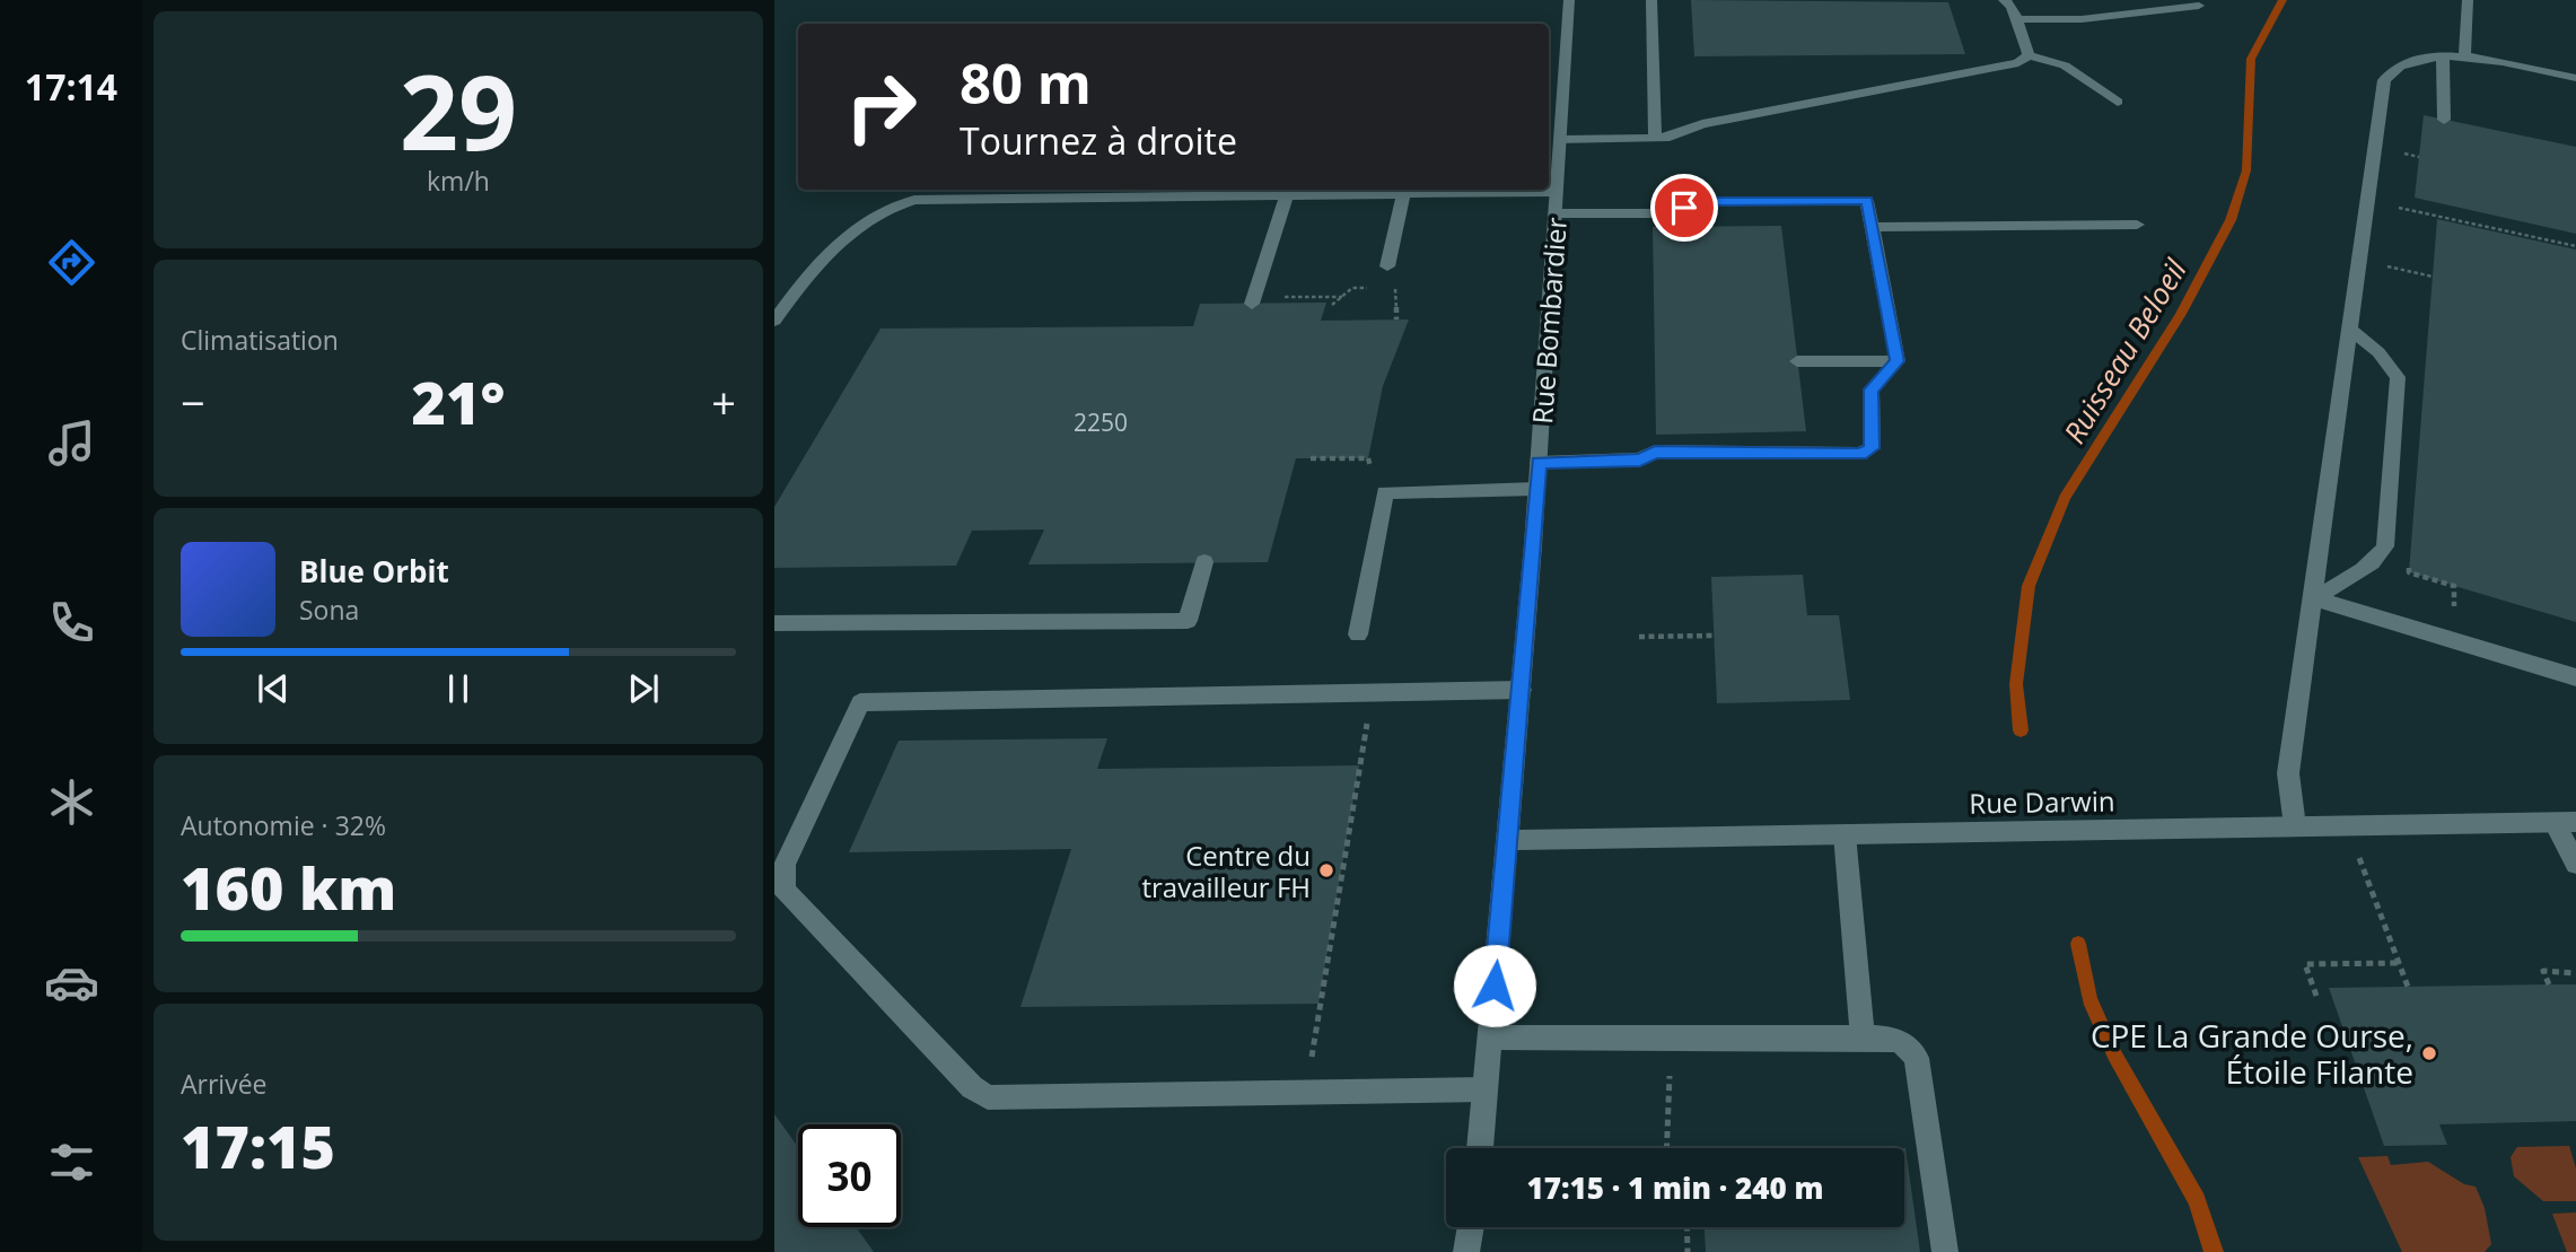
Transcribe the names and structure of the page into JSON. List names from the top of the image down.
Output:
{
  "streets": {
    "street": ["Rue Bombardier", "Rue Darwin"]
  },
  "crossings": [
    ["Rue Bombardier", "Rue Darwin"]
  ],
  "water": ["Ruisseau Beloeil"],
  "places": ["Centre du travailleur FH", "CPE La Grande Ourse, Étoile Filante"],
  "house_numbers": ["2250"],
  "page": {
    "tabs": "17:14",
    "tile": [
      ["29", "km/h"],
      "Climatisation",
      ["Autonomie · 32%", "160 km"],
      ["Arrivée", "17:15"]
    ],
    "turn": ["80 m", "Tournez à droite"],
    "heat": ["−", "21°", "+"],
    "song": ["Blue Orbit", "Sona"],
    "limit": "30",
    "trip": "17:15 · 1 min · 240 m"
  }
}
